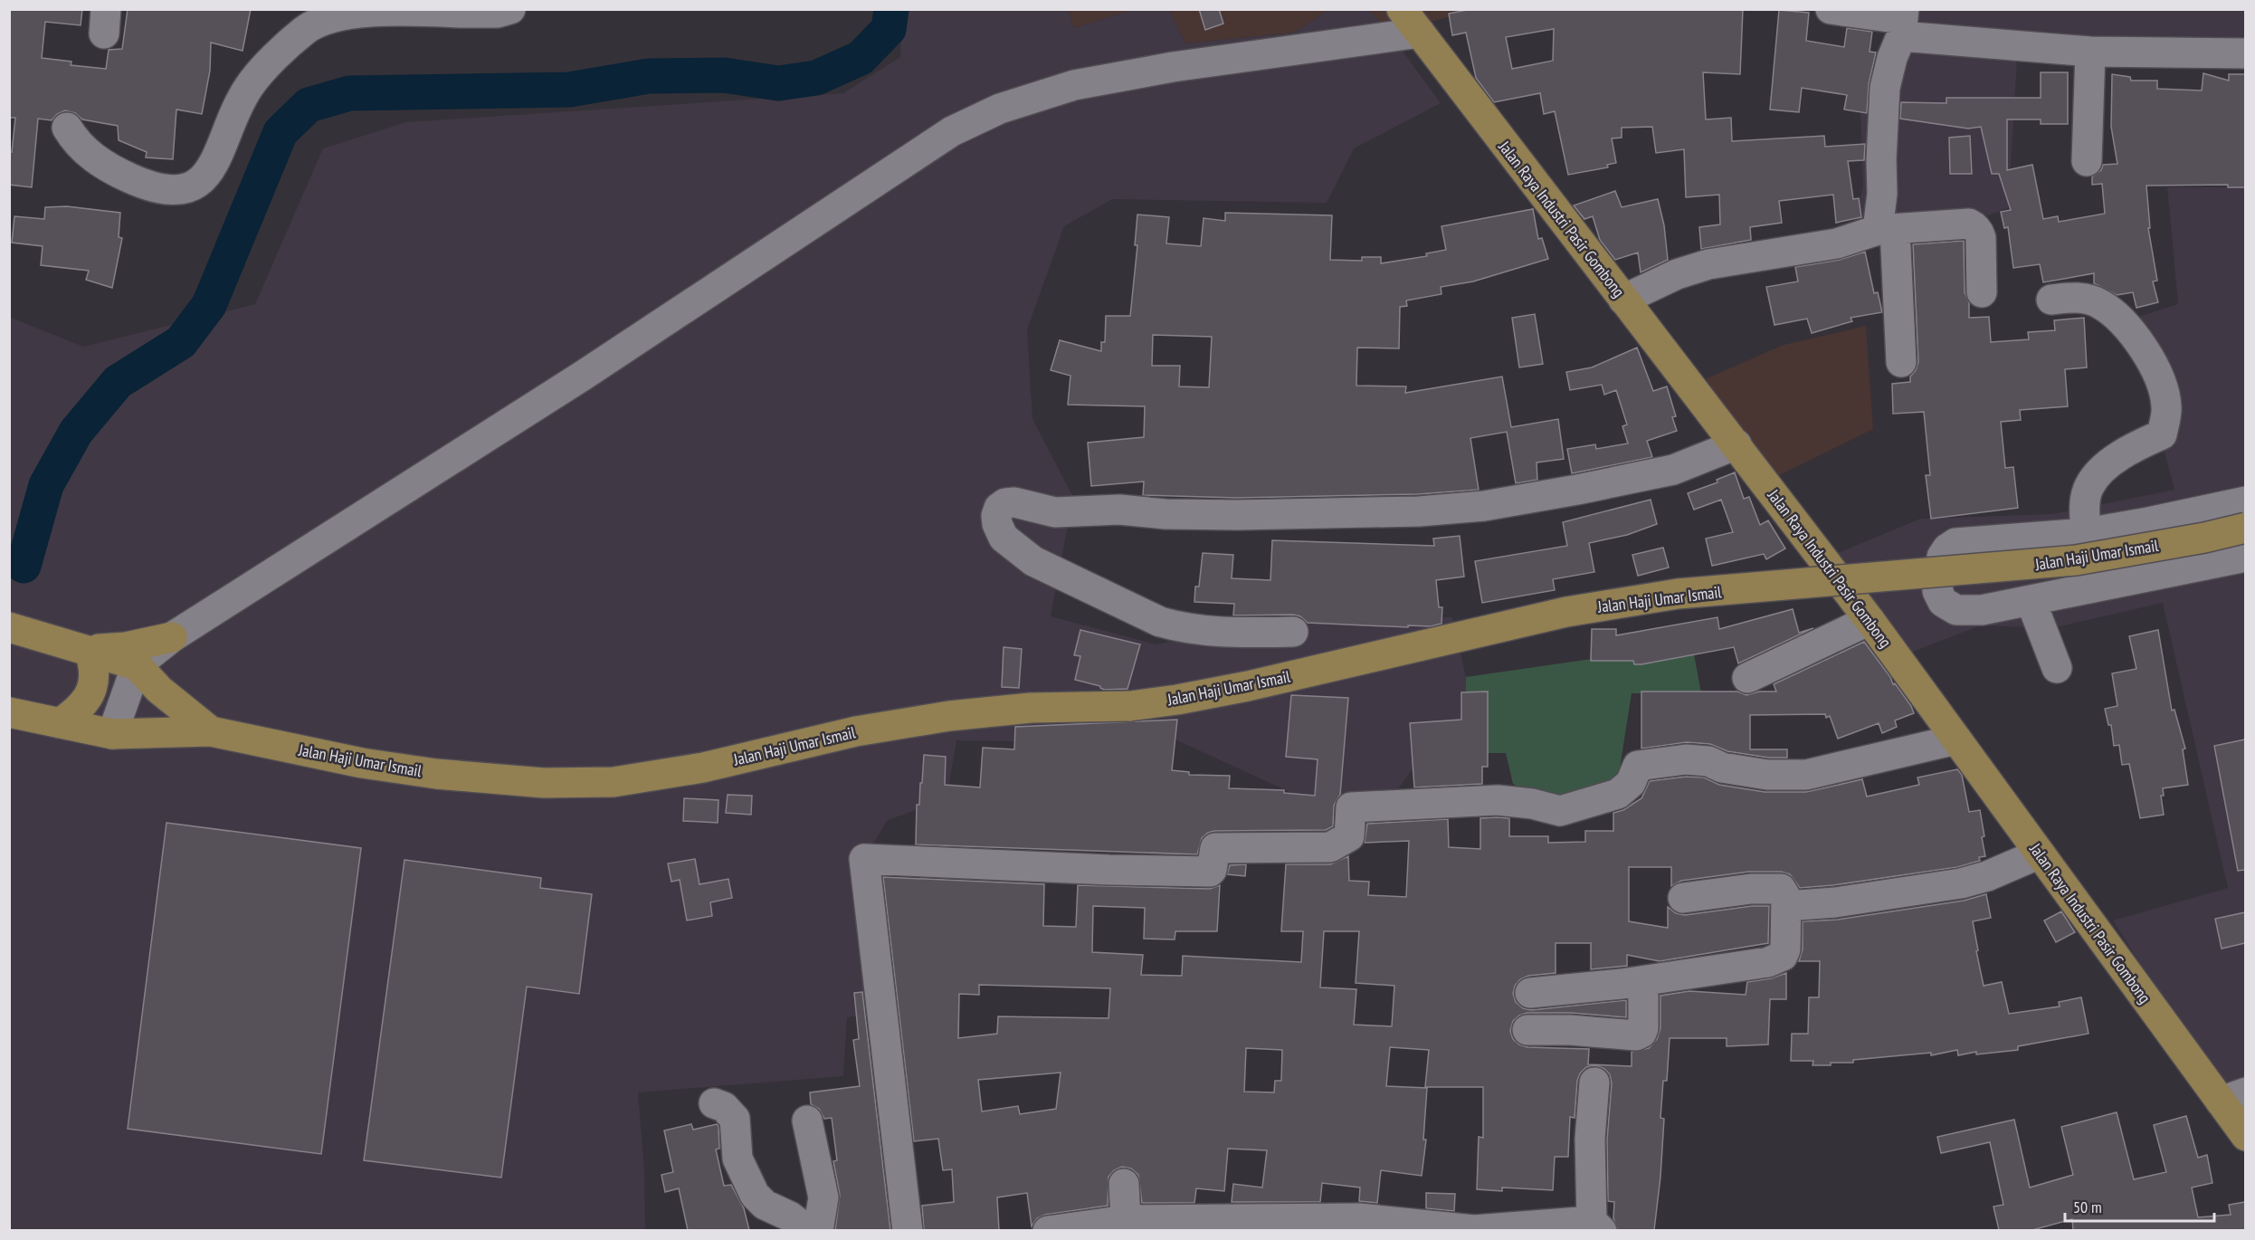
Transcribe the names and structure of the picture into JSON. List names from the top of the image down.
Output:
{
  "streets": {
    "main road": ["Jalan Raya Industri Pasir Gombong", "Jalan Haji Umar Ismail"]
  },
  "scale_bar": "50 m"
}
